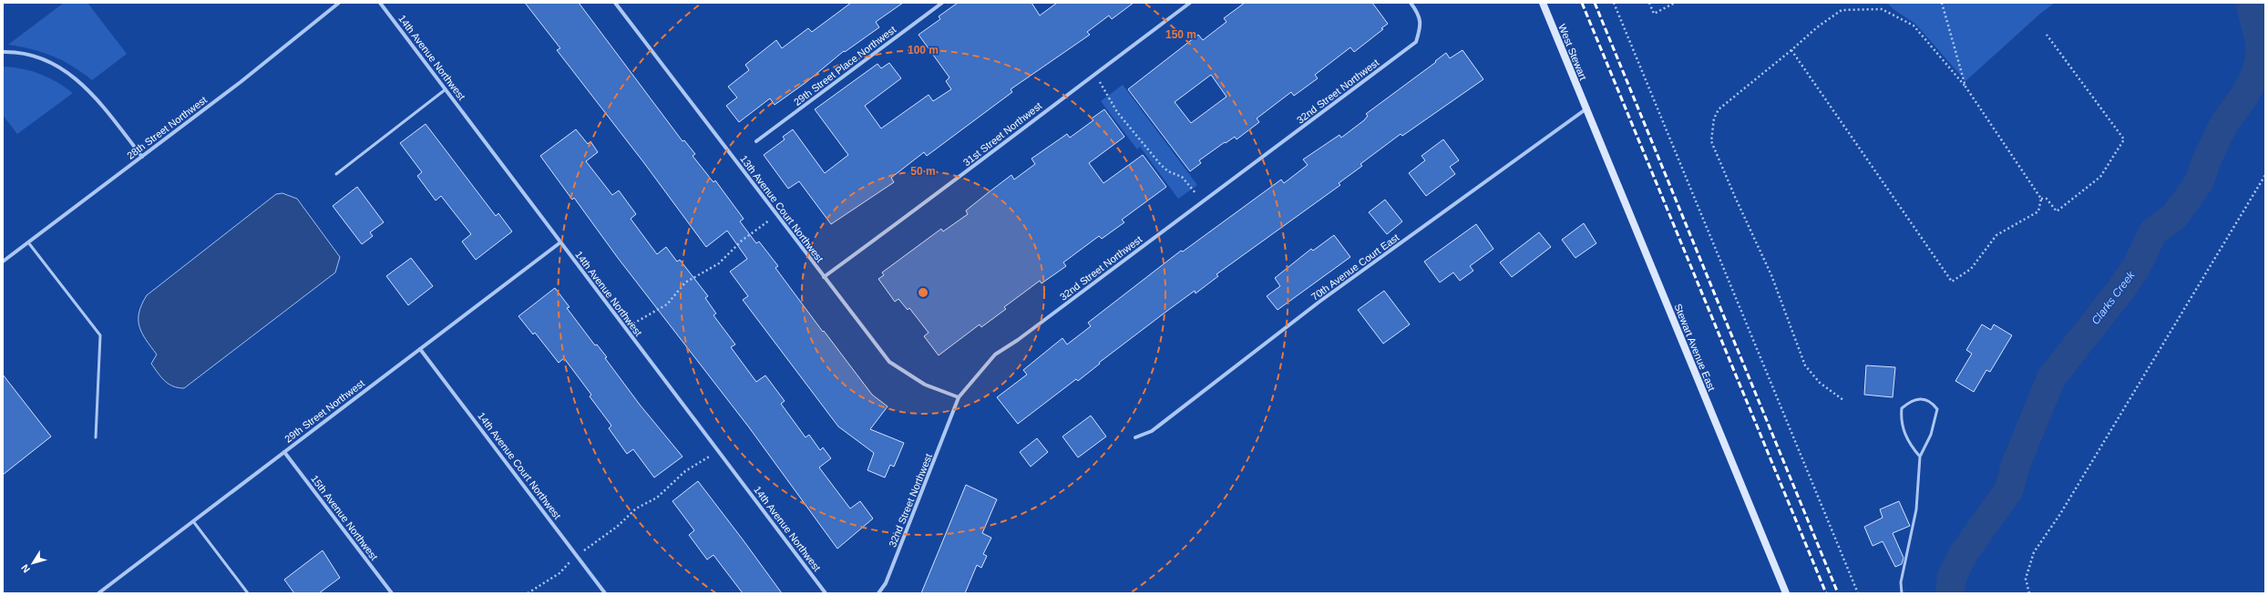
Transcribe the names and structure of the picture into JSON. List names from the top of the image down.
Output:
{
  "streets": {
    "street": [
      "West Stewart",
      "14th Avenue Northwest",
      "29th Street Place Northwest",
      "32nd Street Northwest",
      "28th Street Northwest",
      "31st Street Northwest",
      "13th Avenue Court Northwest",
      "70th Avenue Court East",
      "Stewart Avenue East",
      "29th Street Northwest",
      "14th Avenue Court Northwest",
      "15th Avenue Northwest"
    ]
  },
  "crossings": [
    ["West Stewart", "70th Avenue Court East"],
    ["West Stewart", "Stewart Avenue East"],
    ["14th Avenue Northwest", "29th Street Northwest"],
    ["32nd Street Northwest", "13th Avenue Court Northwest"],
    ["31st Street Northwest", "13th Avenue Court Northwest"],
    ["70th Avenue Court East", "Stewart Avenue East"],
    ["29th Street Northwest", "14th Avenue Court Northwest"],
    ["29th Street Northwest", "15th Avenue Northwest"]
  ],
  "water": ["Clarks Creek"],
  "north": "bottom left",
  "rings": ["150 m", "100 m", "50 m"]
}
